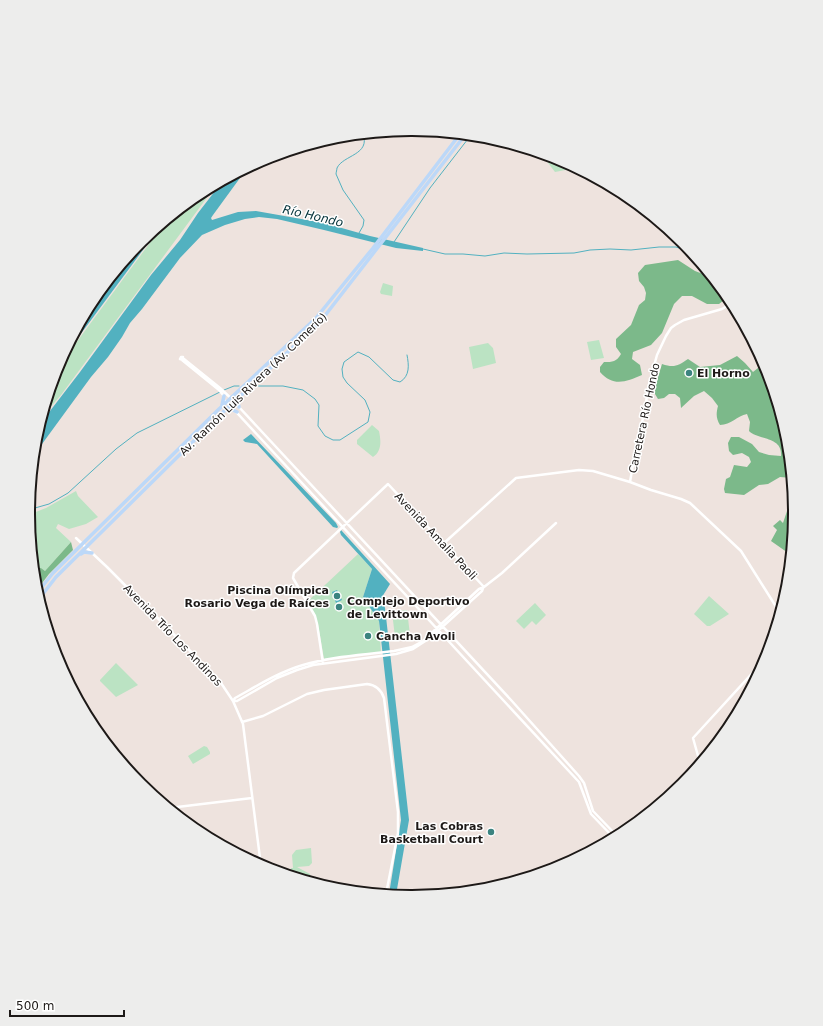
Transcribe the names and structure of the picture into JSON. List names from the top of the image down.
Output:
{
  "streets": {
    "main road": ["Av. Ramón Luis Rivera (Av. Comerío)"],
    "street": ["Carretera Río Hondo", "Avenida Amalia Paoli", "Avenida Trío Los Andinos"]
  },
  "crossings": [
    ["Av. Ramón Luis Rivera (Av. Comerío)", "Avenida Trío Los Andinos"]
  ],
  "water": ["Río Hondo"],
  "places": [
    "El Horno",
    "Piscina Olímpica Rosario Vega de Raíces",
    "Complejo Deportivo de Levittown",
    "Cancha Avoli",
    "Las Cobras Basketball Court"
  ],
  "scale_bar": "500 m"
}
